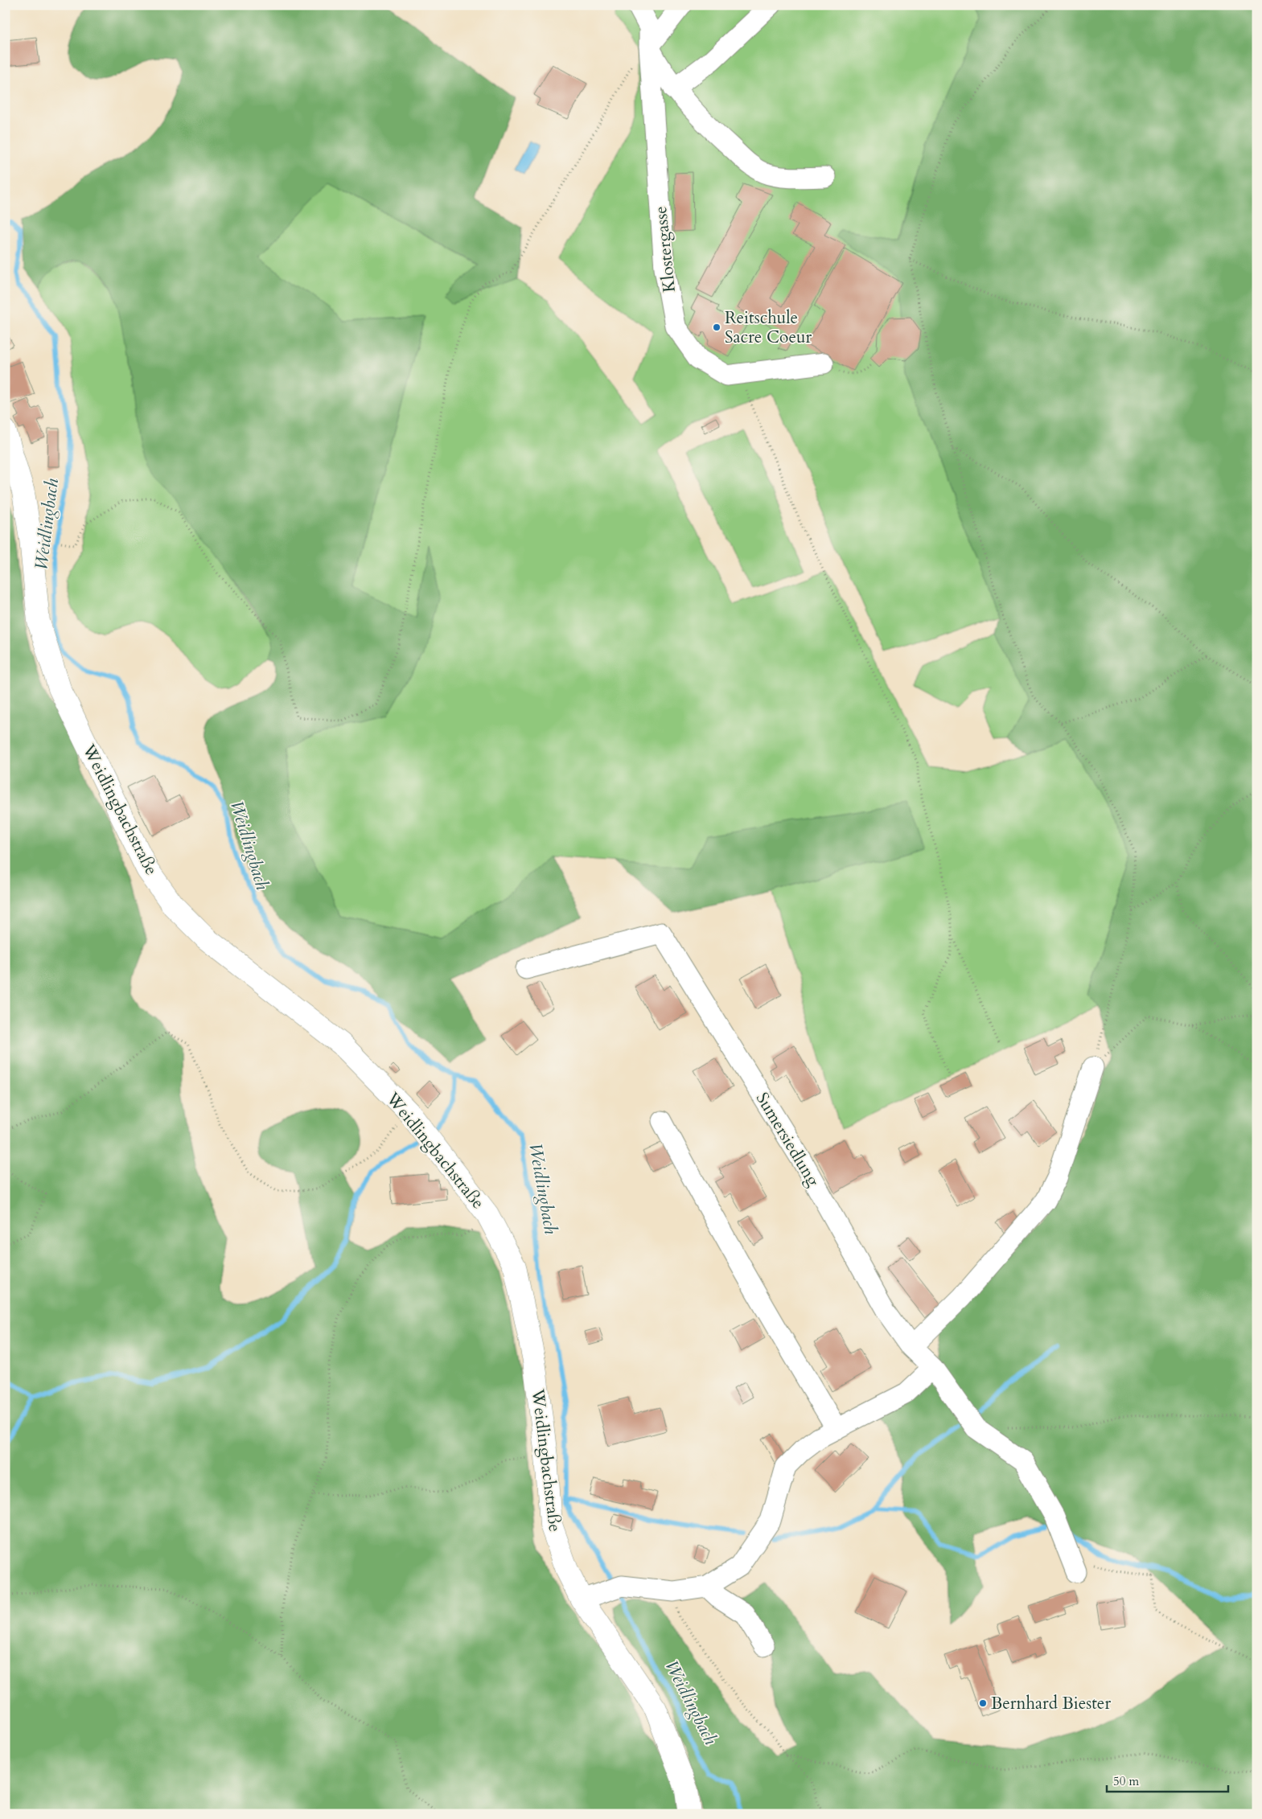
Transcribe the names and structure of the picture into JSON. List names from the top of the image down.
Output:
{
  "streets": {
    "main road": ["Weidlingbachstraße"],
    "street": ["Klostergasse", "Sumersiedlung"]
  },
  "water": ["Weidlingbach"],
  "places": ["Reitschule Sacre Coeur", "Bernhard Biester"],
  "scale_bar": "50 m"
}
